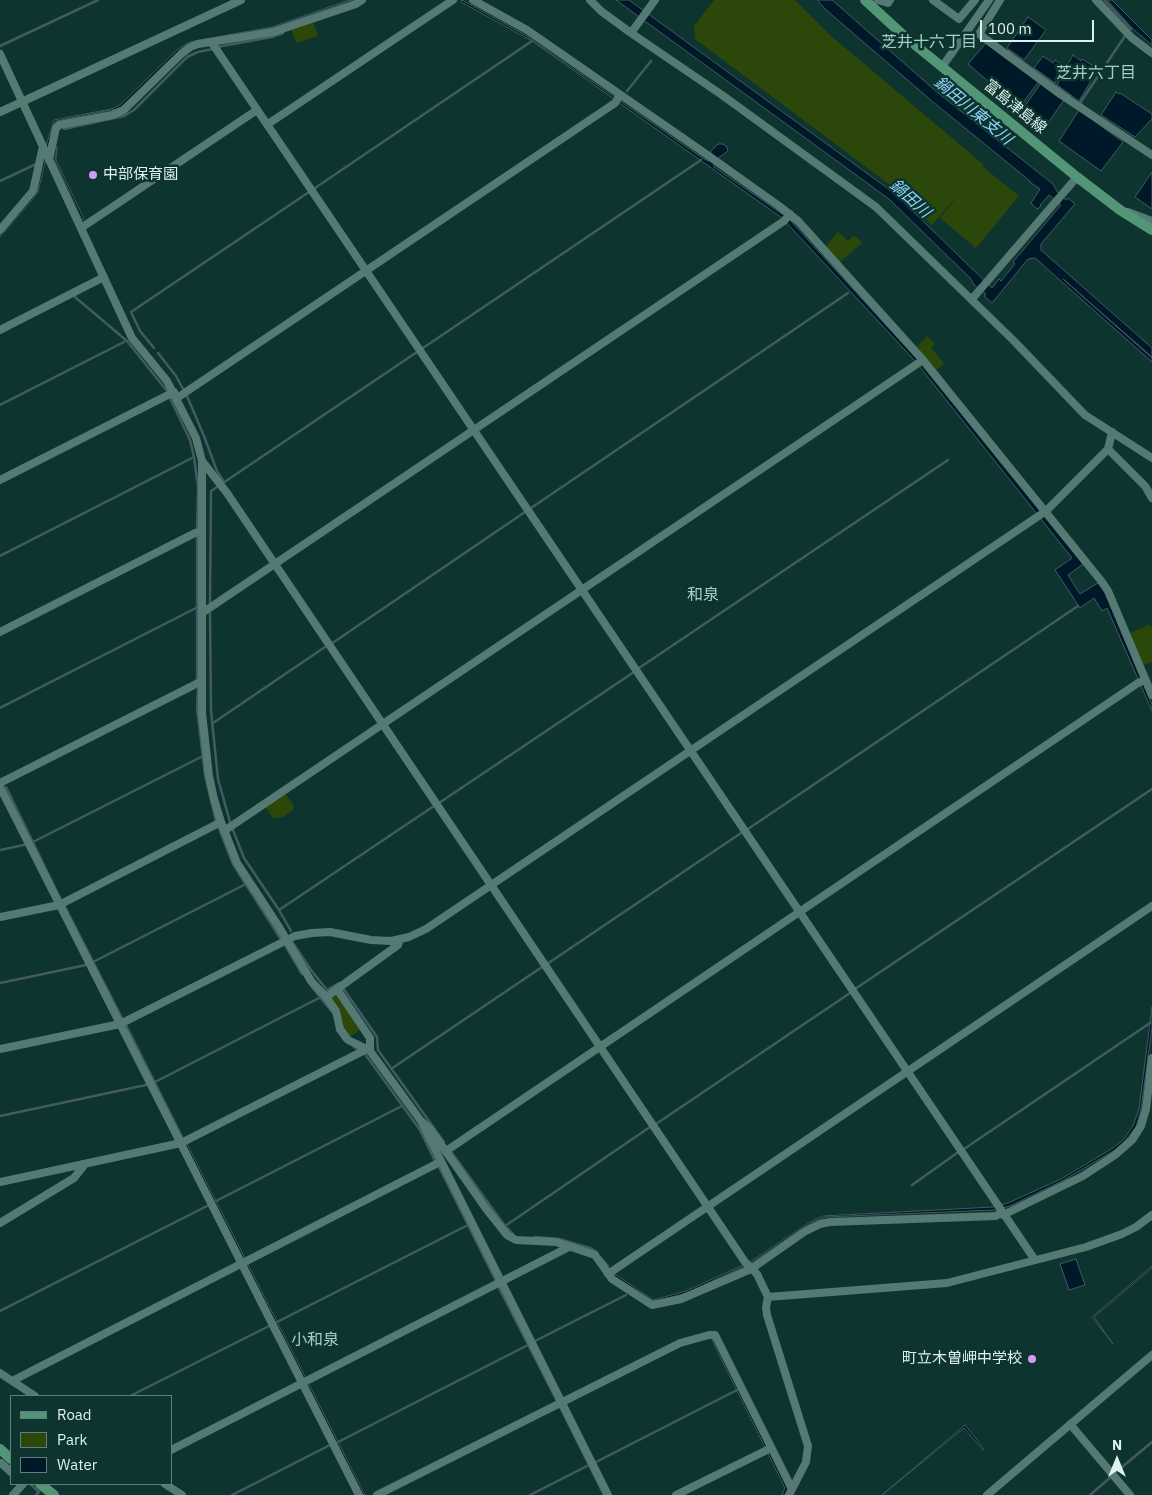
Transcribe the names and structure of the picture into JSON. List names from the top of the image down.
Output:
{
  "streets": {
    "main road": ["富島津島線"]
  },
  "districts": [
    "芝井十六丁目",
    "芝井六丁目",
    "和泉",
    "小和泉"
  ],
  "water": ["鍋田川東支川", "鍋田川"],
  "places": ["中部保育園", "町立木曽岬中学校"],
  "legend": ["Road", "Park", "Water"],
  "scale_bar": "100 m",
  "north": "top"
}
